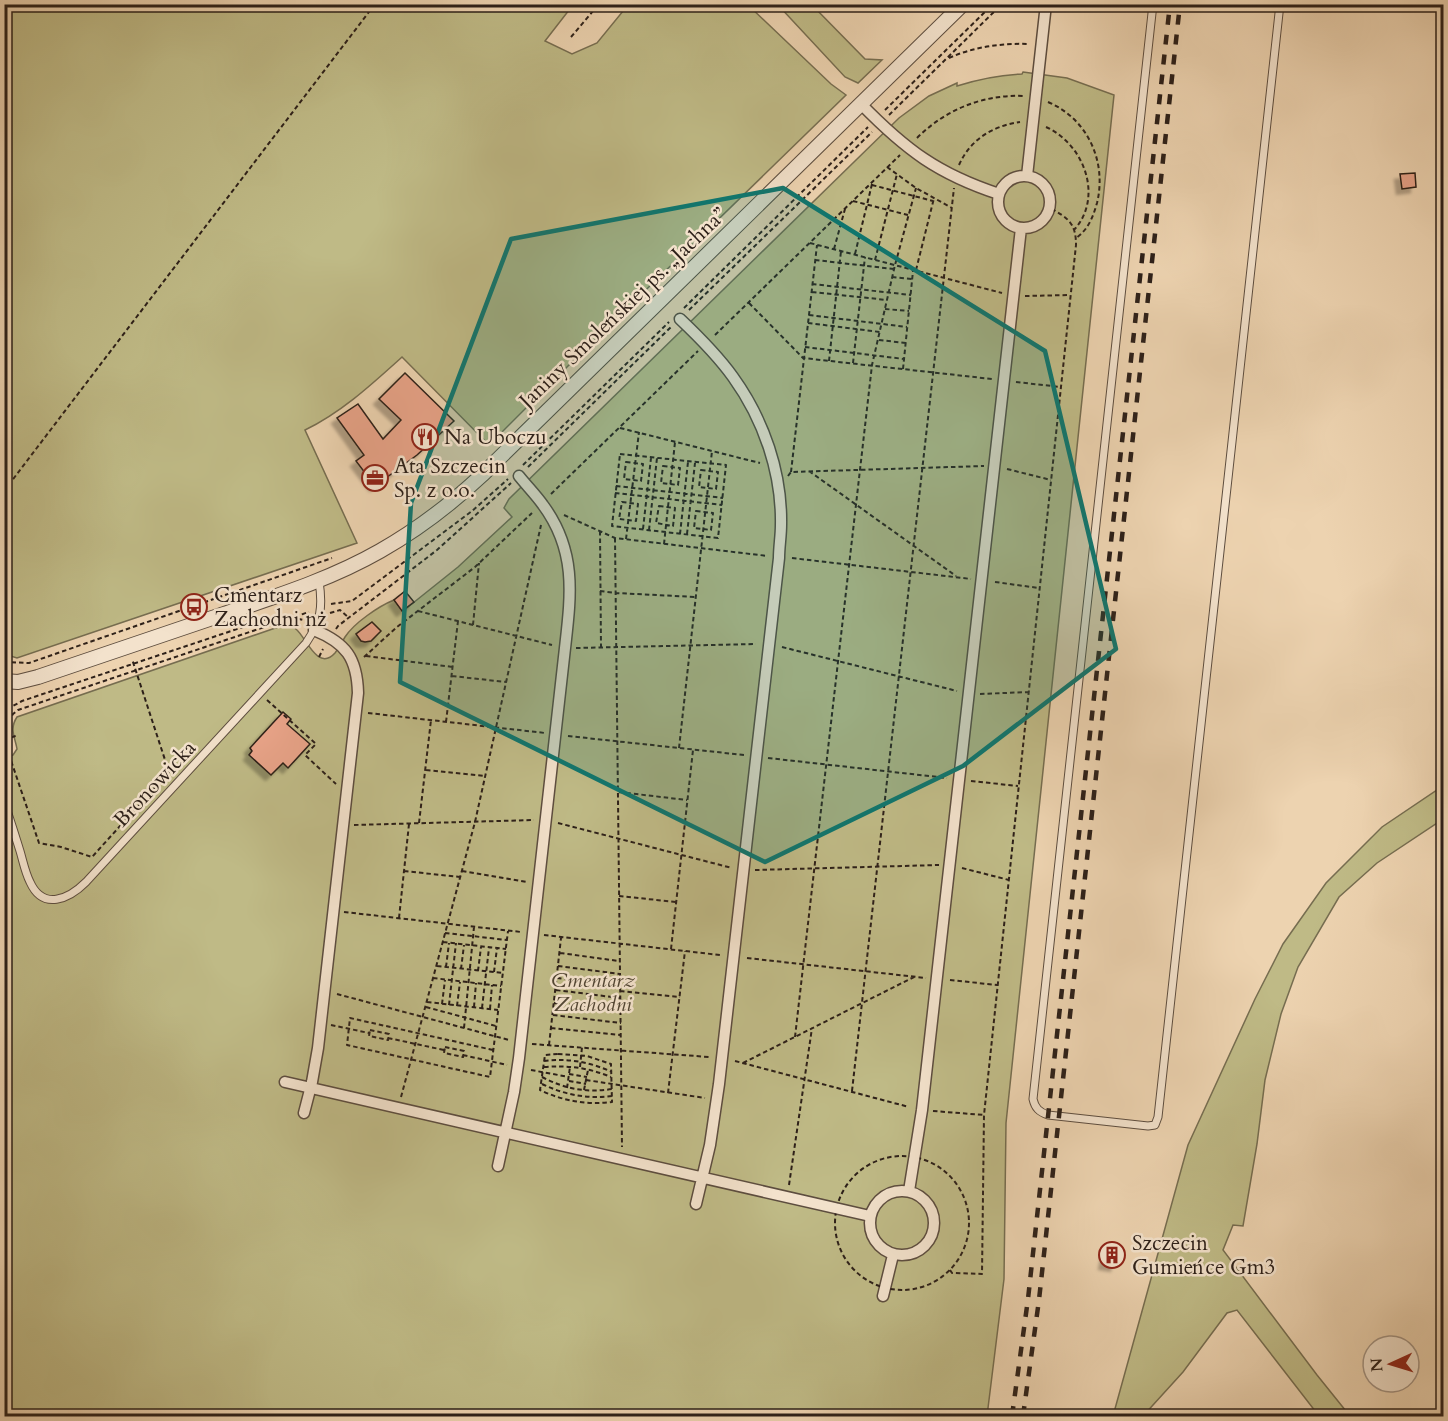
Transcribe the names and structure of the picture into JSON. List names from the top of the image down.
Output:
{
  "streets": {
    "street": ["Janiny Smoleńskiej ps. „Jachna”"],
    "lane": ["Bronowicka"]
  },
  "crossings": [
    ["Janiny Smoleńskiej ps. „Jachna”", "Bronowicka"]
  ],
  "parks": ["Cmentarz Zachodni"],
  "places": {
    "restaurant": ["Na Uboczu"],
    "office": ["Ata Szczecin Sp. z o.o."],
    "bus stop": ["Cmentarz Zachodni nż"],
    "building": ["Szczecin Gumieńce Gm3"]
  },
  "north": "left"
}
